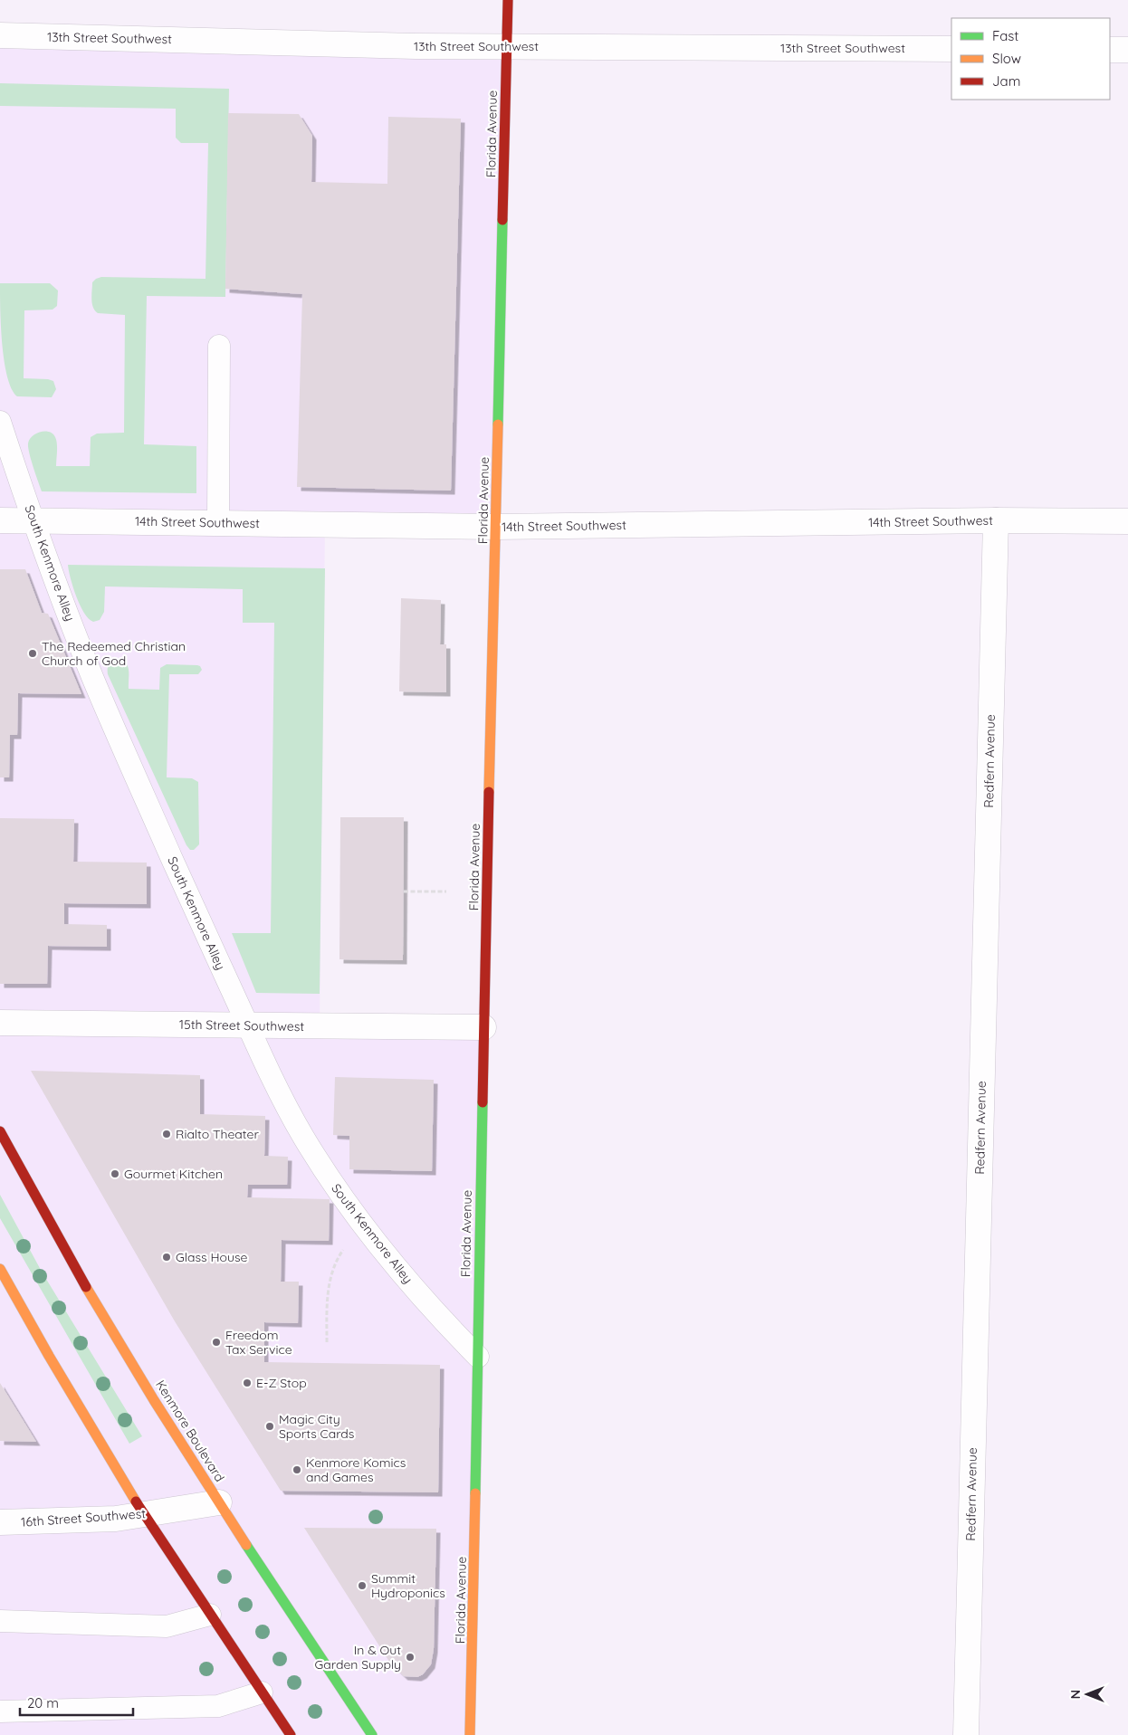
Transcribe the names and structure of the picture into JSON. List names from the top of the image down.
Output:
{
  "streets": {
    "street": [
      "13th Street Southwest",
      "Florida Avenue",
      "14th Street Southwest",
      "Redfern Avenue",
      "15th Street Southwest",
      "Kenmore Boulevard",
      "16th Street Southwest"
    ],
    "lane": ["South Kenmore Alley"]
  },
  "crossings": [
    ["13th Street Southwest", "Florida Avenue"],
    ["Florida Avenue", "14th Street Southwest"],
    ["Florida Avenue", "South Kenmore Alley"],
    ["Florida Avenue", "15th Street Southwest"],
    ["14th Street Southwest", "South Kenmore Alley"],
    ["14th Street Southwest", "Redfern Avenue"],
    ["South Kenmore Alley", "15th Street Southwest"],
    ["Kenmore Boulevard", "16th Street Southwest"]
  ],
  "places": [
    "The Redeemed Christian Church of God",
    "Rialto Theater",
    "Gourmet Kitchen",
    "Glass House",
    "Freedom Tax Service",
    "E-Z Stop",
    "Magic City Sports Cards",
    "Kenmore Komics and Games",
    "Summit Hydroponics",
    "In & Out Garden Supply"
  ],
  "legend": ["Fast", "Slow", "Jam"],
  "scale_bar": "20 m",
  "north": "left"
}
